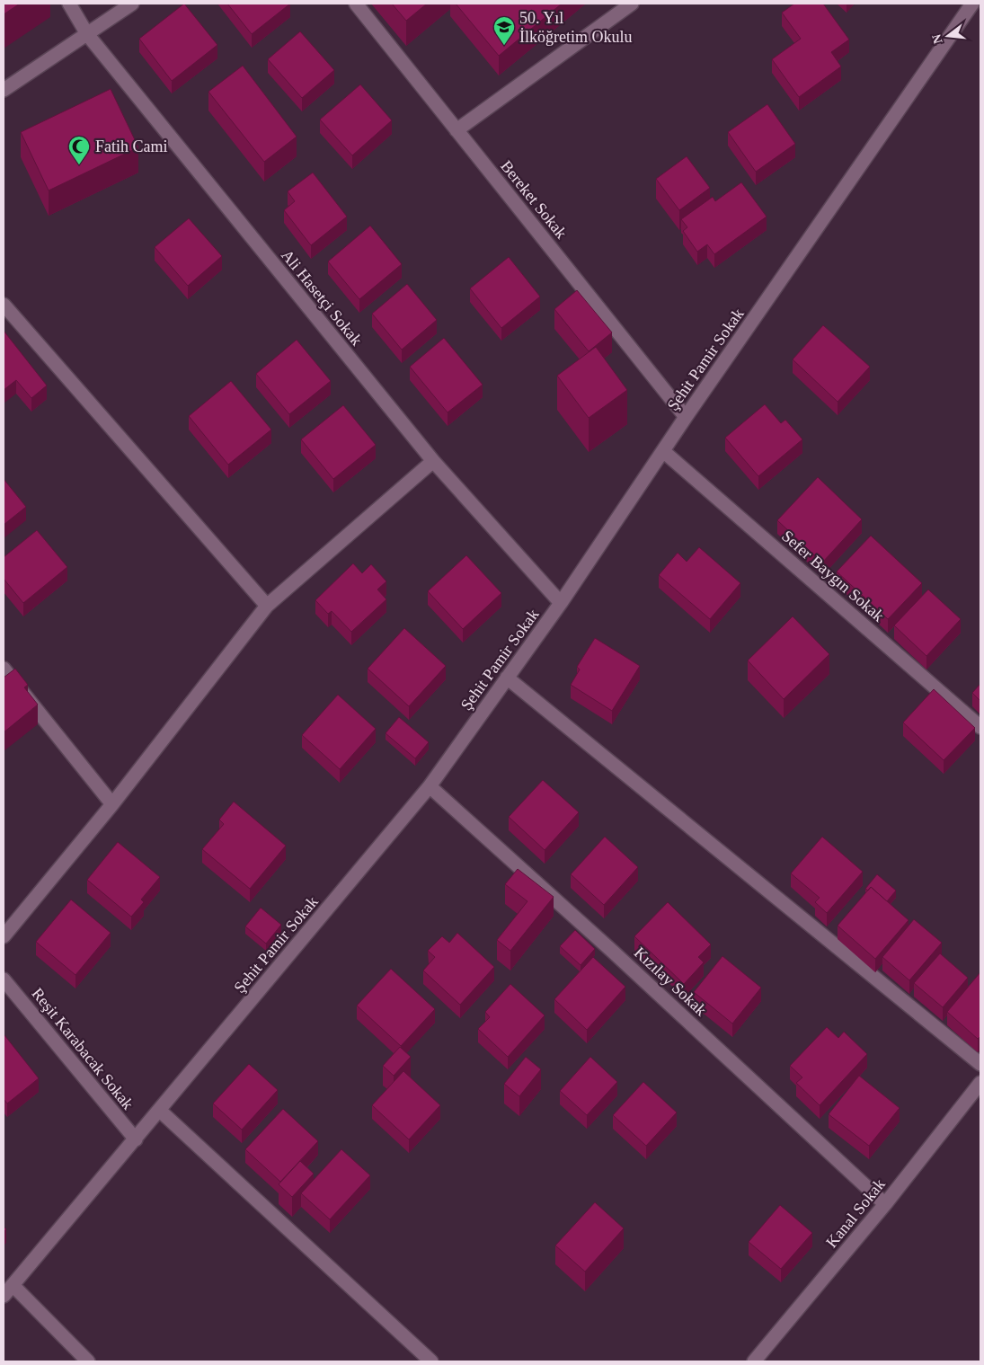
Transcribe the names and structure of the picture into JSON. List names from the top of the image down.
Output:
{
  "streets": {
    "street": [
      "Bereket Sokak",
      "Ali Hasetçi Sokak",
      "Şehit Pamir Sokak",
      "Sefer Baygın Sokak",
      "Kızılay Sokak",
      "Reşit Karabacak Sokak",
      "Kanal Sokak"
    ]
  },
  "crossings": [
    ["Bereket Sokak", "Şehit Pamir Sokak"],
    ["Ali Hasetçi Sokak", "Şehit Pamir Sokak"],
    ["Şehit Pamir Sokak", "Sefer Baygın Sokak"],
    ["Şehit Pamir Sokak", "Kızılay Sokak"],
    ["Şehit Pamir Sokak", "Reşit Karabacak Sokak"],
    ["Kızılay Sokak", "Kanal Sokak"]
  ],
  "places": {
    "school or university": ["50. Yıl İlköğretim Okulu"],
    "mosque": ["Fatih Cami"]
  },
  "north": "left"
}
